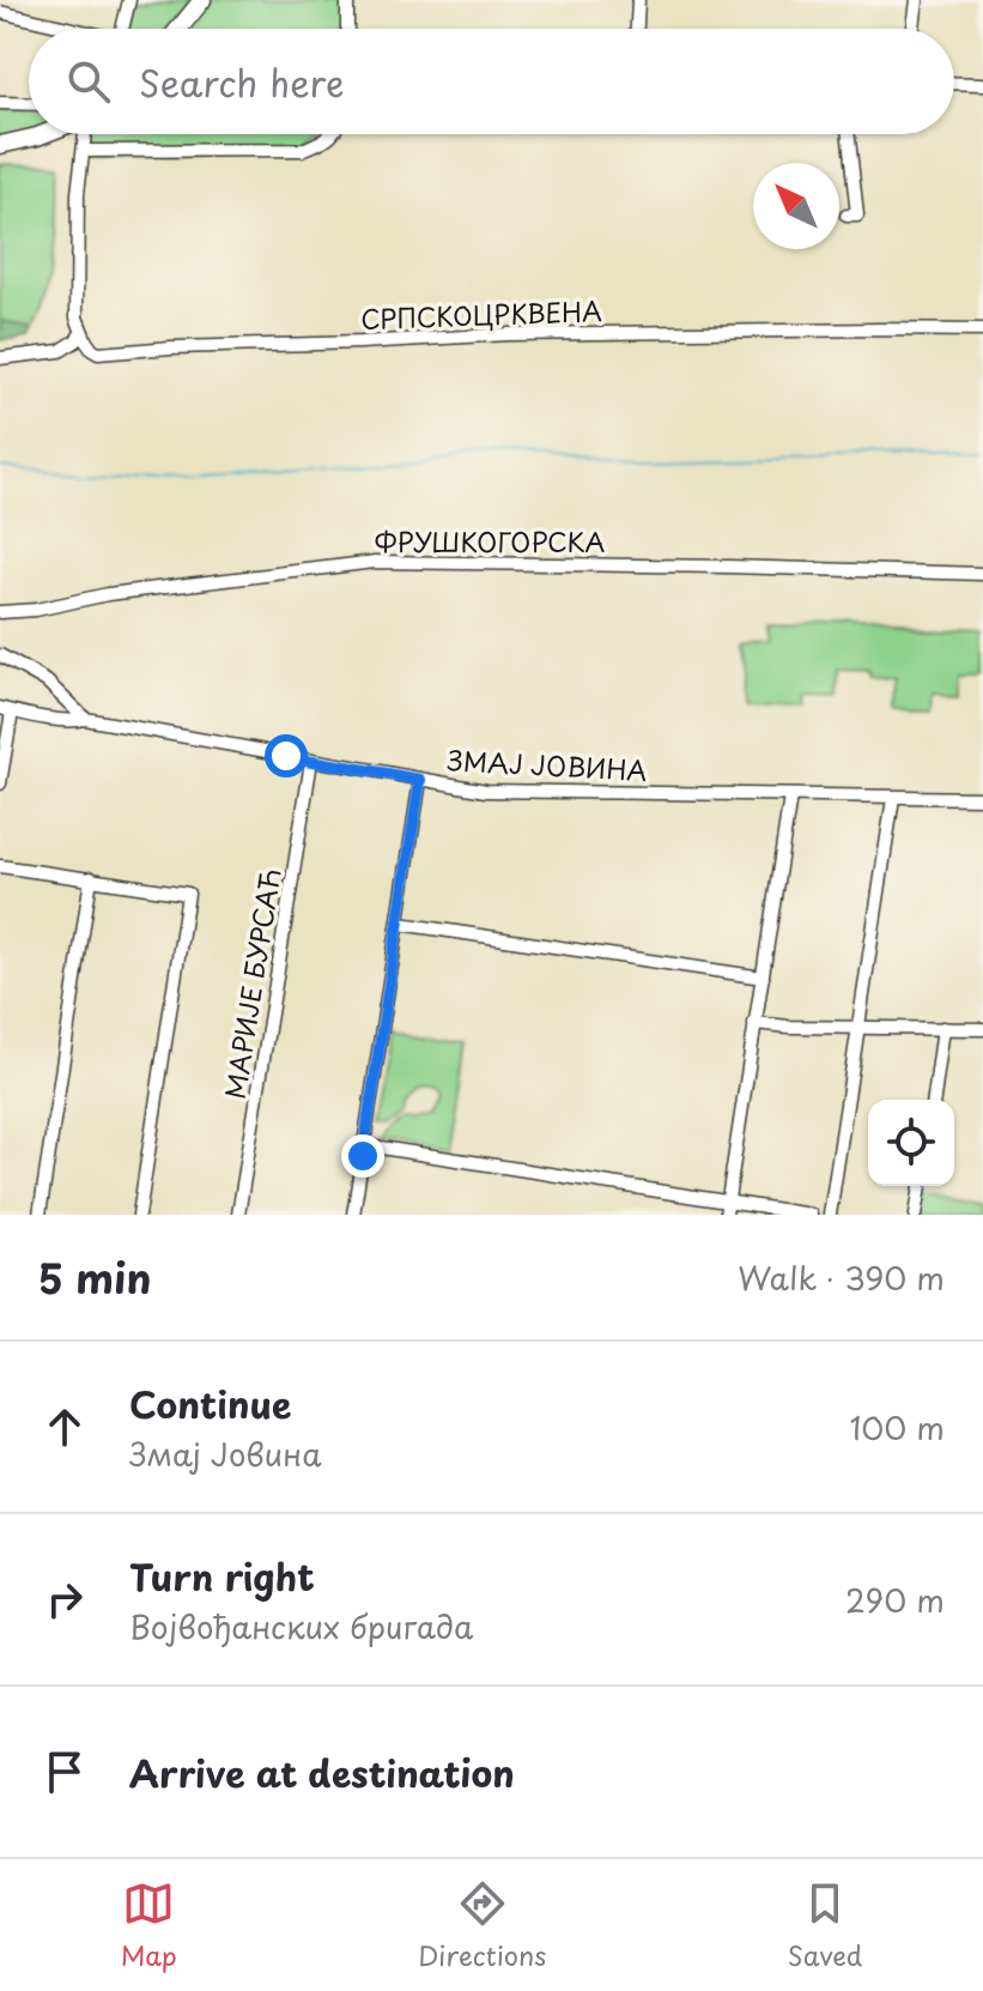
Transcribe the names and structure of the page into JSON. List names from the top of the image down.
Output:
{
  "streets": {
    "street": [
      "СРПСКОЦРКВЕНА",
      "ФРУШКОГОРСКА",
      "ЗМАЈ ЈОВИНА",
      "МАРИЈЕ БУРСАЋ"
    ]
  },
  "crossings": [
    ["ЗМАЈ ЈОВИНА", "МАРИЈЕ БУРСАЋ"]
  ],
  "north": "top left",
  "page": {
    "search": "Search here",
    "heading": ["5 min", "Walk · 390 m"],
    "list": [
      ["Continue", "Змај Јовина", "100 m"],
      ["Turn right", "Војвођанских бригада", "290 m"],
      "Arrive at destination"
    ],
    "nav": ["Map", "Directions", "Saved"]
  }
}
